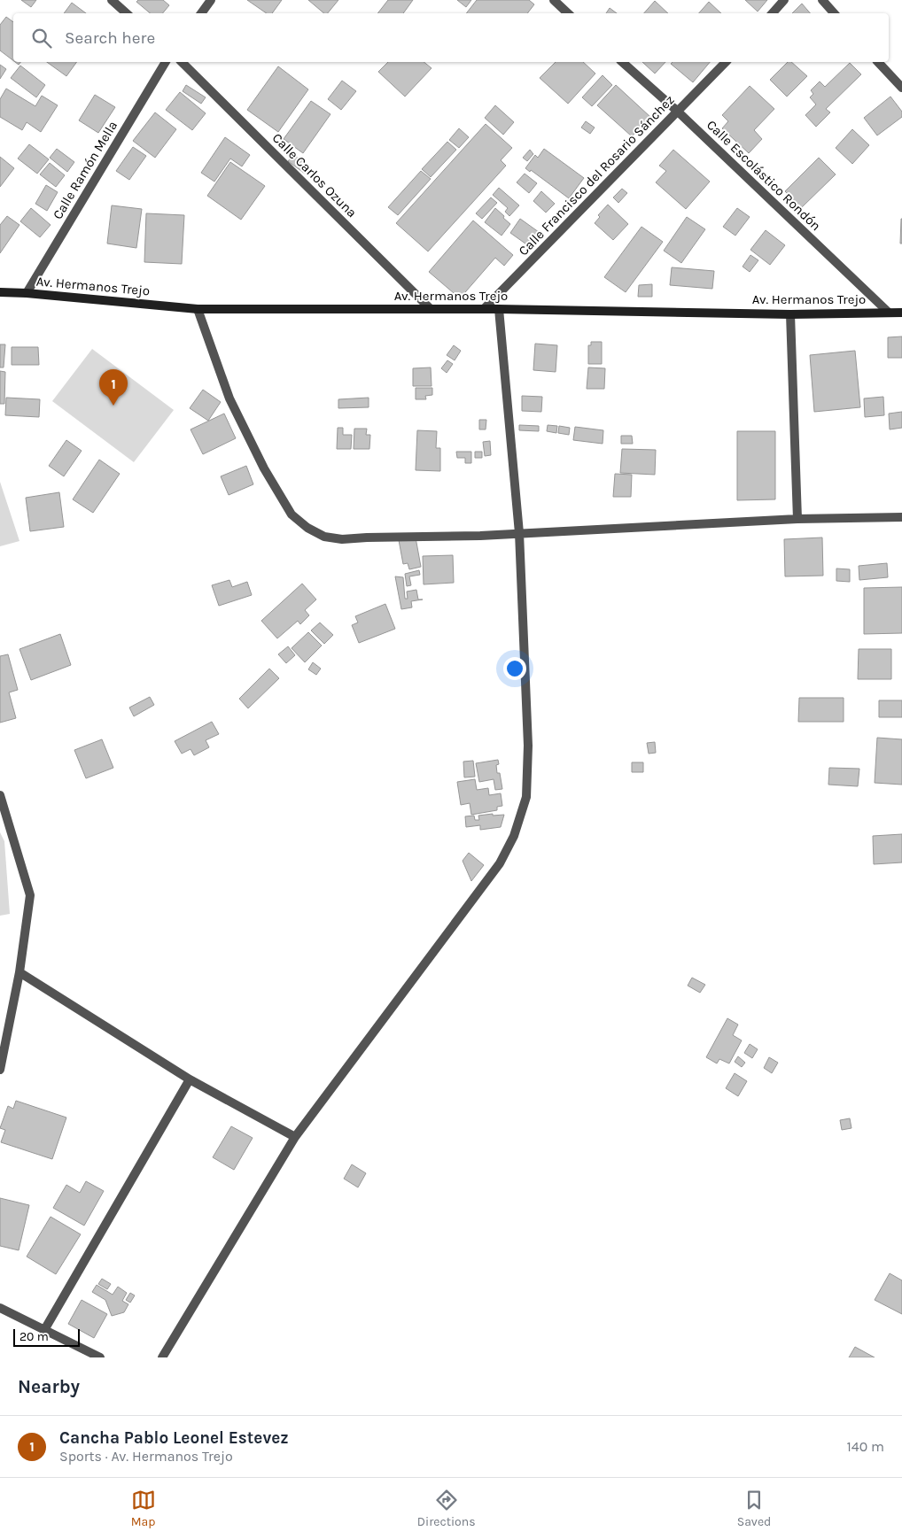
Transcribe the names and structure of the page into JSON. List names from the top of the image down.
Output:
{
  "streets": {
    "main road": ["Av. Hermanos Trejo"],
    "street": [
      "Calle Ramón Mella",
      "Calle Carlos Ozuna",
      "Calle Francisco del Rosario Sánchez",
      "Calle Escolástico Rondón"
    ]
  },
  "crossings": [
    ["Calle Ramón Mella", "Av. Hermanos Trejo"],
    ["Calle Carlos Ozuna", "Av. Hermanos Trejo"],
    ["Calle Francisco del Rosario Sánchez", "Calle Escolástico Rondón"],
    ["Calle Francisco del Rosario Sánchez", "Av. Hermanos Trejo"],
    ["Calle Escolástico Rondón", "Av. Hermanos Trejo"]
  ],
  "scale_bar": "20 m",
  "page": {
    "search": "Search here",
    "pins": "1",
    "scale": "20 m",
    "heading": "Nearby",
    "list": [
      {
        "mark": "1",
        "name": "Cancha Pablo Leonel Estevez",
        "note": "Sports · Av. Hermanos Trejo",
        "value": "140 m"
      }
    ],
    "nav": ["Map", "Directions", "Saved"]
  }
}
